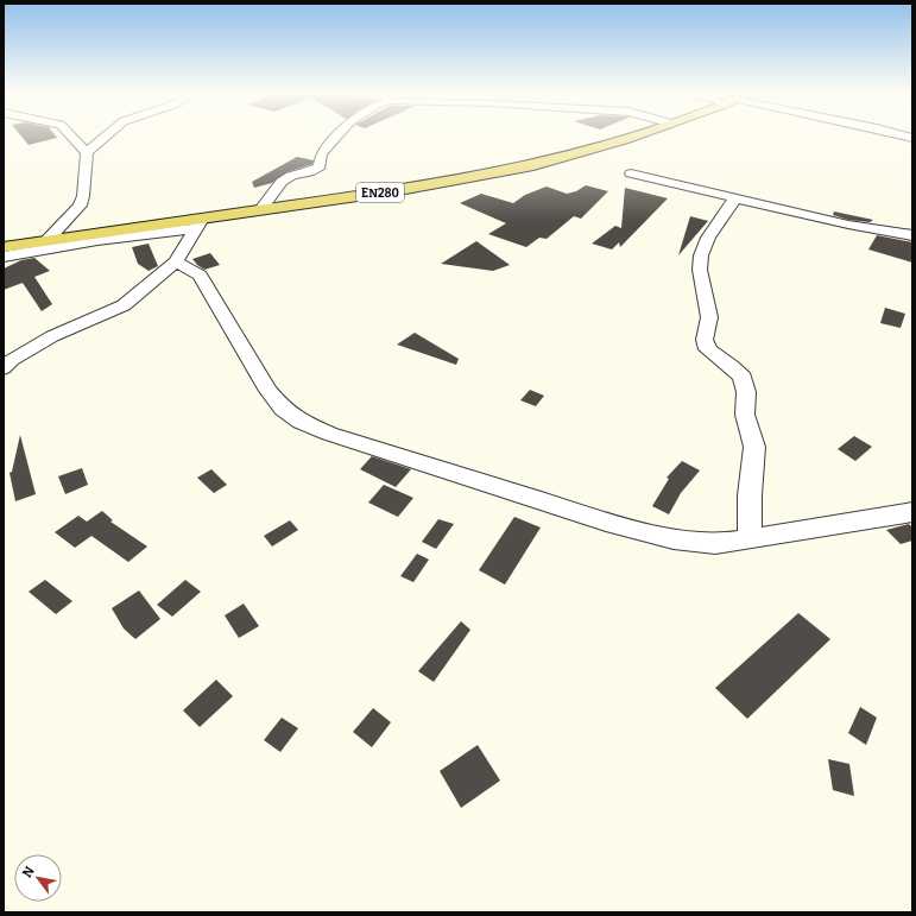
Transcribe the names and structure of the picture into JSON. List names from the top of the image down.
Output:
{
  "streets": {
    "main road": ["EN280"]
  },
  "north": "top left"
}
